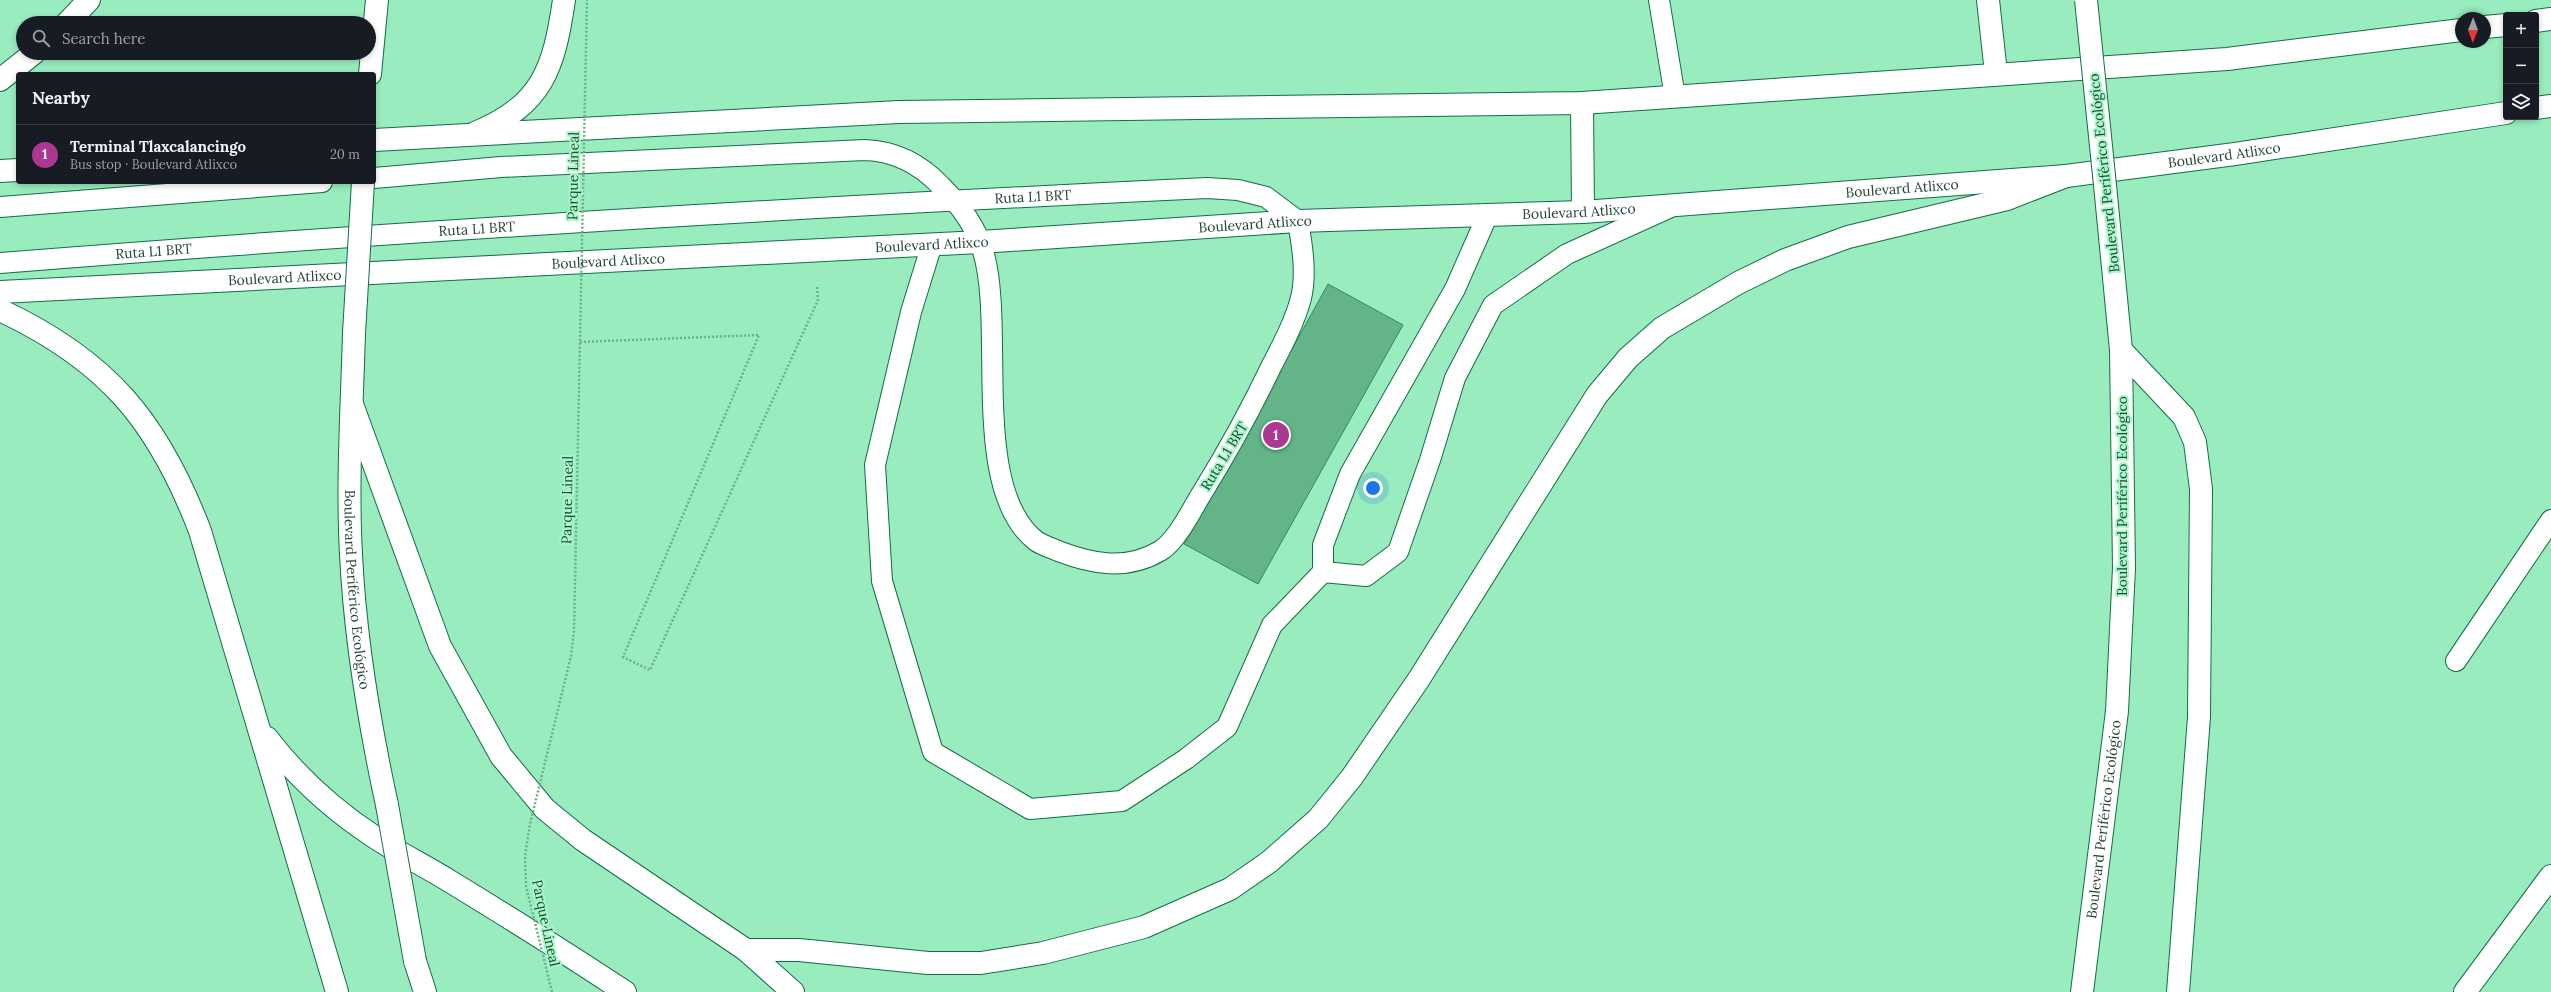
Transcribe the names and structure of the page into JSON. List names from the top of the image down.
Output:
{
  "streets": {
    "main road": ["Boulevard Atlixco", "Boulevard Periférico Ecológico"],
    "lane": ["Ruta L1 BRT"],
    "path": ["Parque Lineal"]
  },
  "crossings": [
    ["Boulevard Atlixco", "Ruta L1 BRT"]
  ],
  "north": "bottom",
  "page": {
    "map_buttons": ["+", "−"],
    "search": "Search here",
    "heading": "Nearby",
    "list": [
      {
        "mark": "1",
        "name": "Terminal Tlaxcalancingo",
        "note": "Bus stop · Boulevard Atlixco",
        "value": "20 m"
      }
    ],
    "pins": "1"
  }
}
